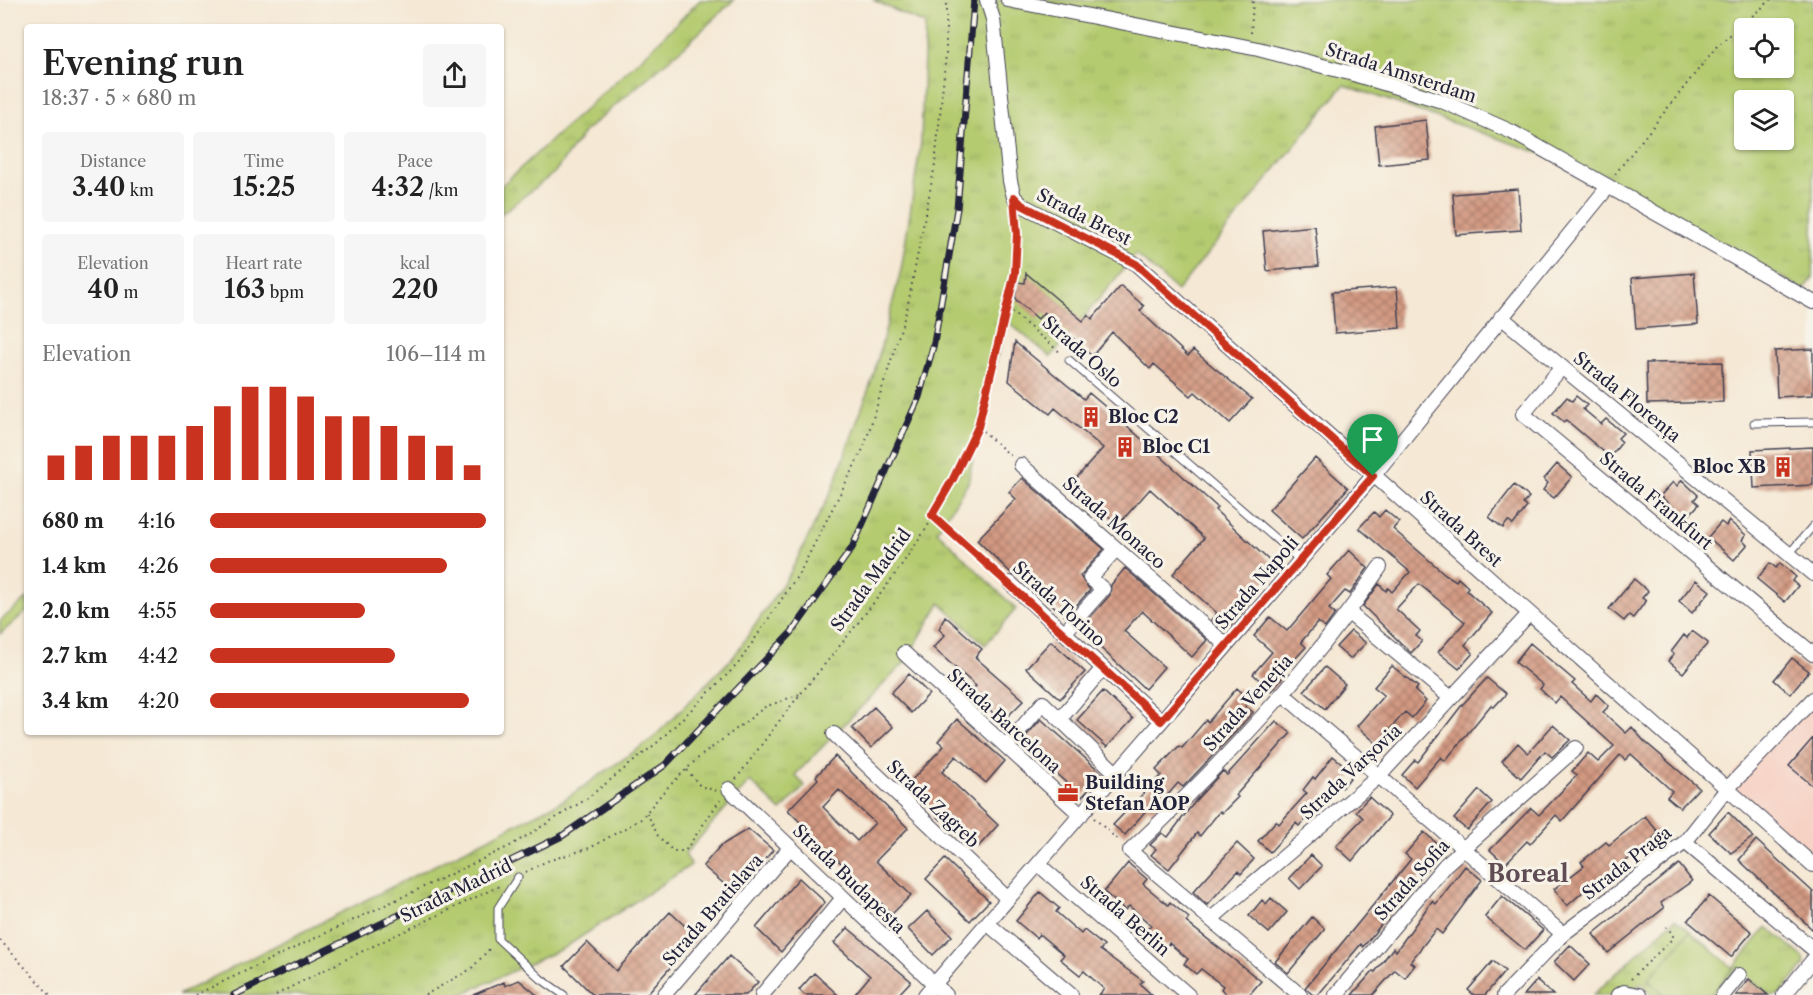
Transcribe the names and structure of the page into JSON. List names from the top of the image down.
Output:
{
  "streets": {
    "street": [
      "Strada Amsterdam",
      "Strada Brest",
      "Strada Florența",
      "Strada Frankfurt",
      "Strada Monaco",
      "Strada Napoli",
      "Strada Torino",
      "Strada Veneția",
      "Strada Barcelona",
      "Strada Varșovia",
      "Strada Zagreb",
      "Strada Praga",
      "Strada Budapesta",
      "Strada Sofia",
      "Strada Bratislava",
      "Strada Berlin"
    ],
    "lane": ["Strada Oslo"],
    "path": ["Strada Madrid"]
  },
  "crossings": [
    ["Strada Amsterdam", "Strada Napoli"],
    ["Strada Brest", "Strada Madrid"],
    ["Strada Brest", "Strada Napoli"],
    ["Strada Brest", "Strada Varșovia"],
    ["Strada Brest", "Strada Praga"],
    ["Strada Oslo", "Strada Madrid"],
    ["Strada Oslo", "Strada Napoli"],
    ["Strada Florența", "Strada Frankfurt"],
    ["Strada Florența", "Strada Napoli"],
    ["Strada Monaco", "Strada Napoli"],
    ["Strada Madrid", "Strada Torino"],
    ["Strada Madrid", "Strada Budapesta"],
    ["Strada Napoli", "Strada Torino"],
    ["Strada Napoli", "Strada Barcelona"],
    ["Strada Napoli", "Strada Zagreb"],
    ["Strada Napoli", "Strada Budapesta"],
    ["Strada Napoli", "Strada Berlin"],
    ["Strada Budapesta", "Strada Bratislava"]
  ],
  "districts": ["Boreal"],
  "places": {
    "building": ["Bloc C2", "Bloc C1", "Bloc XB"],
    "office": ["Building Stefan AOP"]
  },
  "page": {
    "heading": ["Evening run", "18:37 · 5 × 680 m"],
    "stats": [
      ["Distance", "3.40 km"],
      ["Time", "15:25"],
      ["Pace", "4:32 /km"],
      ["Elevation", "40 m"],
      ["Heart rate", "163 bpm"],
      ["kcal", "220"]
    ],
    "chart": ["Elevation", "106–114 m"],
    "list": [
      {
        "name": "680 m",
        "note": "4:16"
      },
      {
        "name": "1.4 km",
        "note": "4:26"
      },
      {
        "name": "2.0 km",
        "note": "4:55"
      },
      {
        "name": "2.7 km",
        "note": "4:42"
      },
      {
        "name": "3.4 km",
        "note": "4:20"
      }
    ]
  }
}
